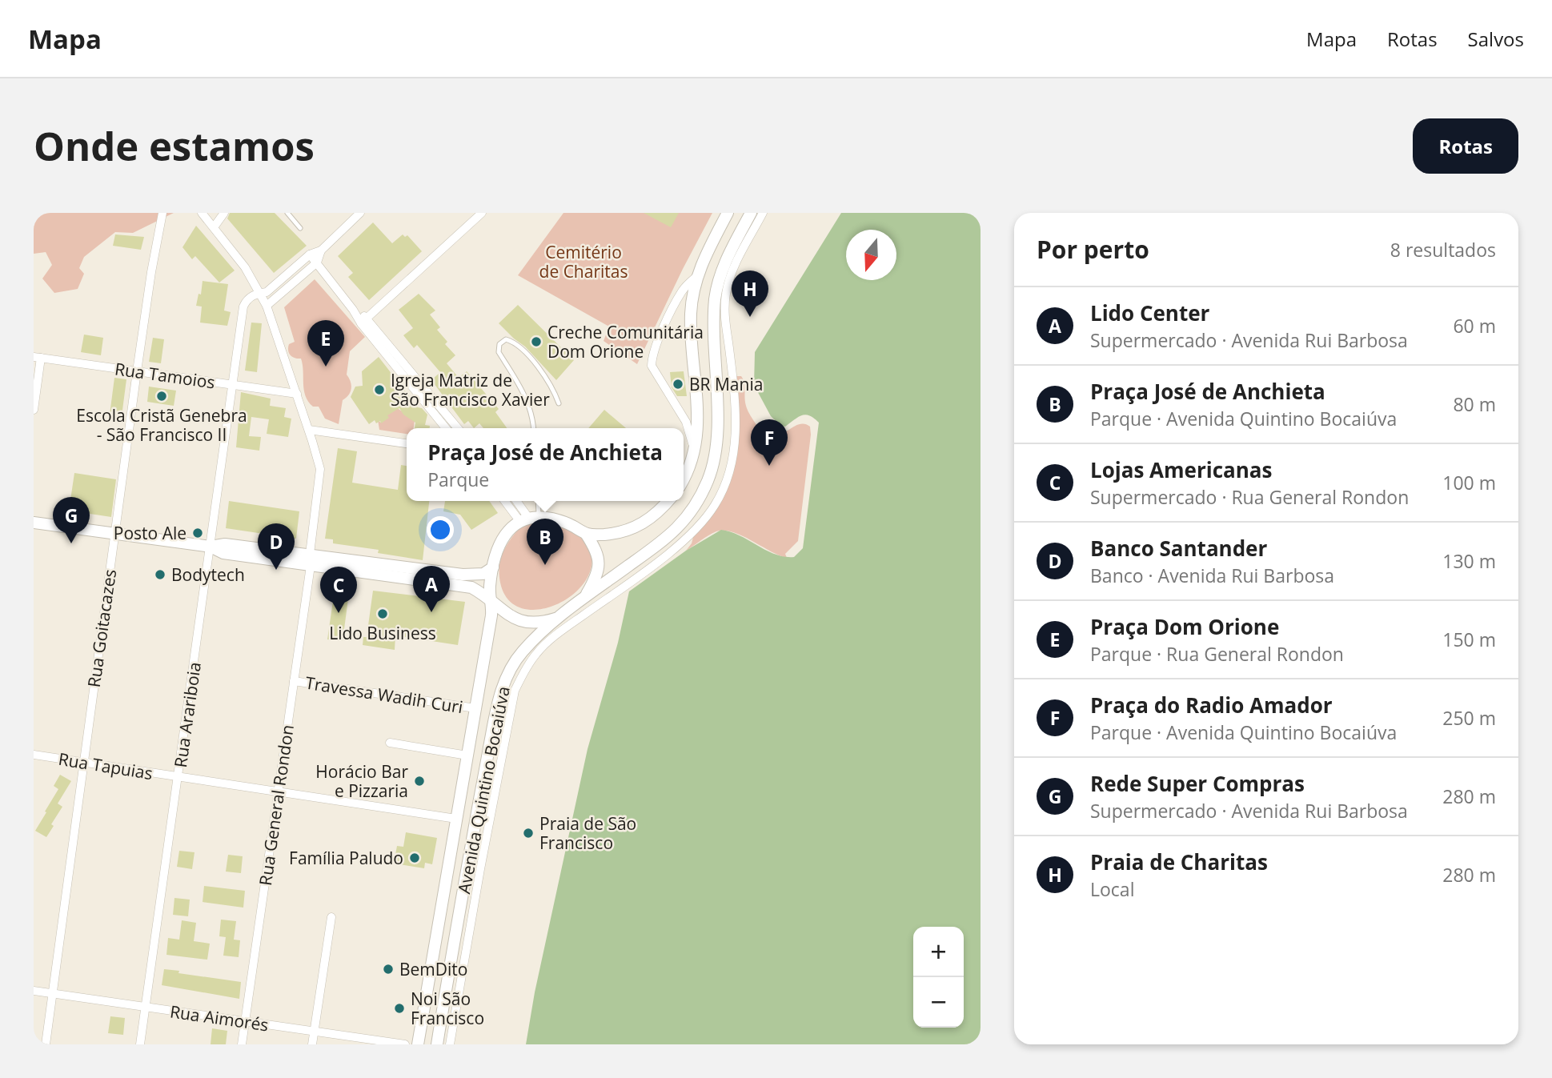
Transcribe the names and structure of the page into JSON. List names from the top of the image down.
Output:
{
  "streets": {
    "main road": ["Avenida Quintino Bocaiúva"],
    "street": [
      "Rua Tamoios",
      "Rua Goitacazes",
      "Travessa Wadih Curi",
      "Rua Arariboia",
      "Rua Tapuias",
      "Rua General Rondon",
      "Rua Aimorés"
    ]
  },
  "crossings": [
    ["Rua Tamoios", "Rua Goitacazes"],
    ["Rua Tamoios", "Rua Arariboia"],
    ["Rua Tamoios", "Rua General Rondon"],
    ["Rua Goitacazes", "Rua Tapuias"],
    ["Rua Goitacazes", "Rua Aimorés"],
    ["Travessa Wadih Curi", "Avenida Quintino Bocaiúva"],
    ["Travessa Wadih Curi", "Rua General Rondon"],
    ["Rua Arariboia", "Rua Tapuias"],
    ["Rua Arariboia", "Rua General Rondon"],
    ["Rua Arariboia", "Rua Aimorés"],
    ["Rua Tapuias", "Avenida Quintino Bocaiúva"],
    ["Rua Tapuias", "Rua General Rondon"],
    ["Rua General Rondon", "Rua Aimorés"]
  ],
  "parks": ["Cemitério de Charitas"],
  "places": [
    "Creche Comunitária Dom Orione",
    "BR Mania",
    "Igreja Matriz de São Francisco Xavier",
    "Escola Cristã Genebra - São Francisco II",
    "Posto Ale",
    "Bodytech",
    "Lido Business",
    "Horácio Bar e Pizzaria",
    "Praia de São Francisco",
    "Família Paludo",
    "BemDito",
    "Noi São Francisco"
  ],
  "north": "bottom",
  "page": {
    "header": "Mapa",
    "nav": ["Mapa", "Rotas", "Salvos"],
    "buttons": "Rotas",
    "title": "Onde estamos",
    "heading": ["Por perto", "8 resultados"],
    "pins": [
      "H",
      "E",
      "F",
      "G",
      "B",
      "D",
      "A",
      "C"
    ],
    "list": [
      {
        "mark": "A",
        "name": "Lido Center",
        "note": "Supermercado · Avenida Rui Barbosa",
        "value": "60 m"
      },
      {
        "mark": "B",
        "name": "Praça José de Anchieta",
        "note": "Parque · Avenida Quintino Bocaiúva",
        "value": "80 m"
      },
      {
        "mark": "C",
        "name": "Lojas Americanas",
        "note": "Supermercado · Rua General Rondon",
        "value": "100 m"
      },
      {
        "mark": "D",
        "name": "Banco Santander",
        "note": "Banco · Avenida Rui Barbosa",
        "value": "130 m"
      },
      {
        "mark": "E",
        "name": "Praça Dom Orione",
        "note": "Parque · Rua General Rondon",
        "value": "150 m"
      },
      {
        "mark": "F",
        "name": "Praça do Radio Amador",
        "note": "Parque · Avenida Quintino Bocaiúva",
        "value": "250 m"
      },
      {
        "mark": "G",
        "name": "Rede Super Compras",
        "note": "Supermercado · Avenida Rui Barbosa",
        "value": "280 m"
      },
      {
        "mark": "H",
        "name": "Praia de Charitas",
        "note": "Local",
        "value": "280 m"
      }
    ],
    "popup": ["Praça José de Anchieta", "Parque"],
    "map_buttons": ["+", "−"]
  }
}
